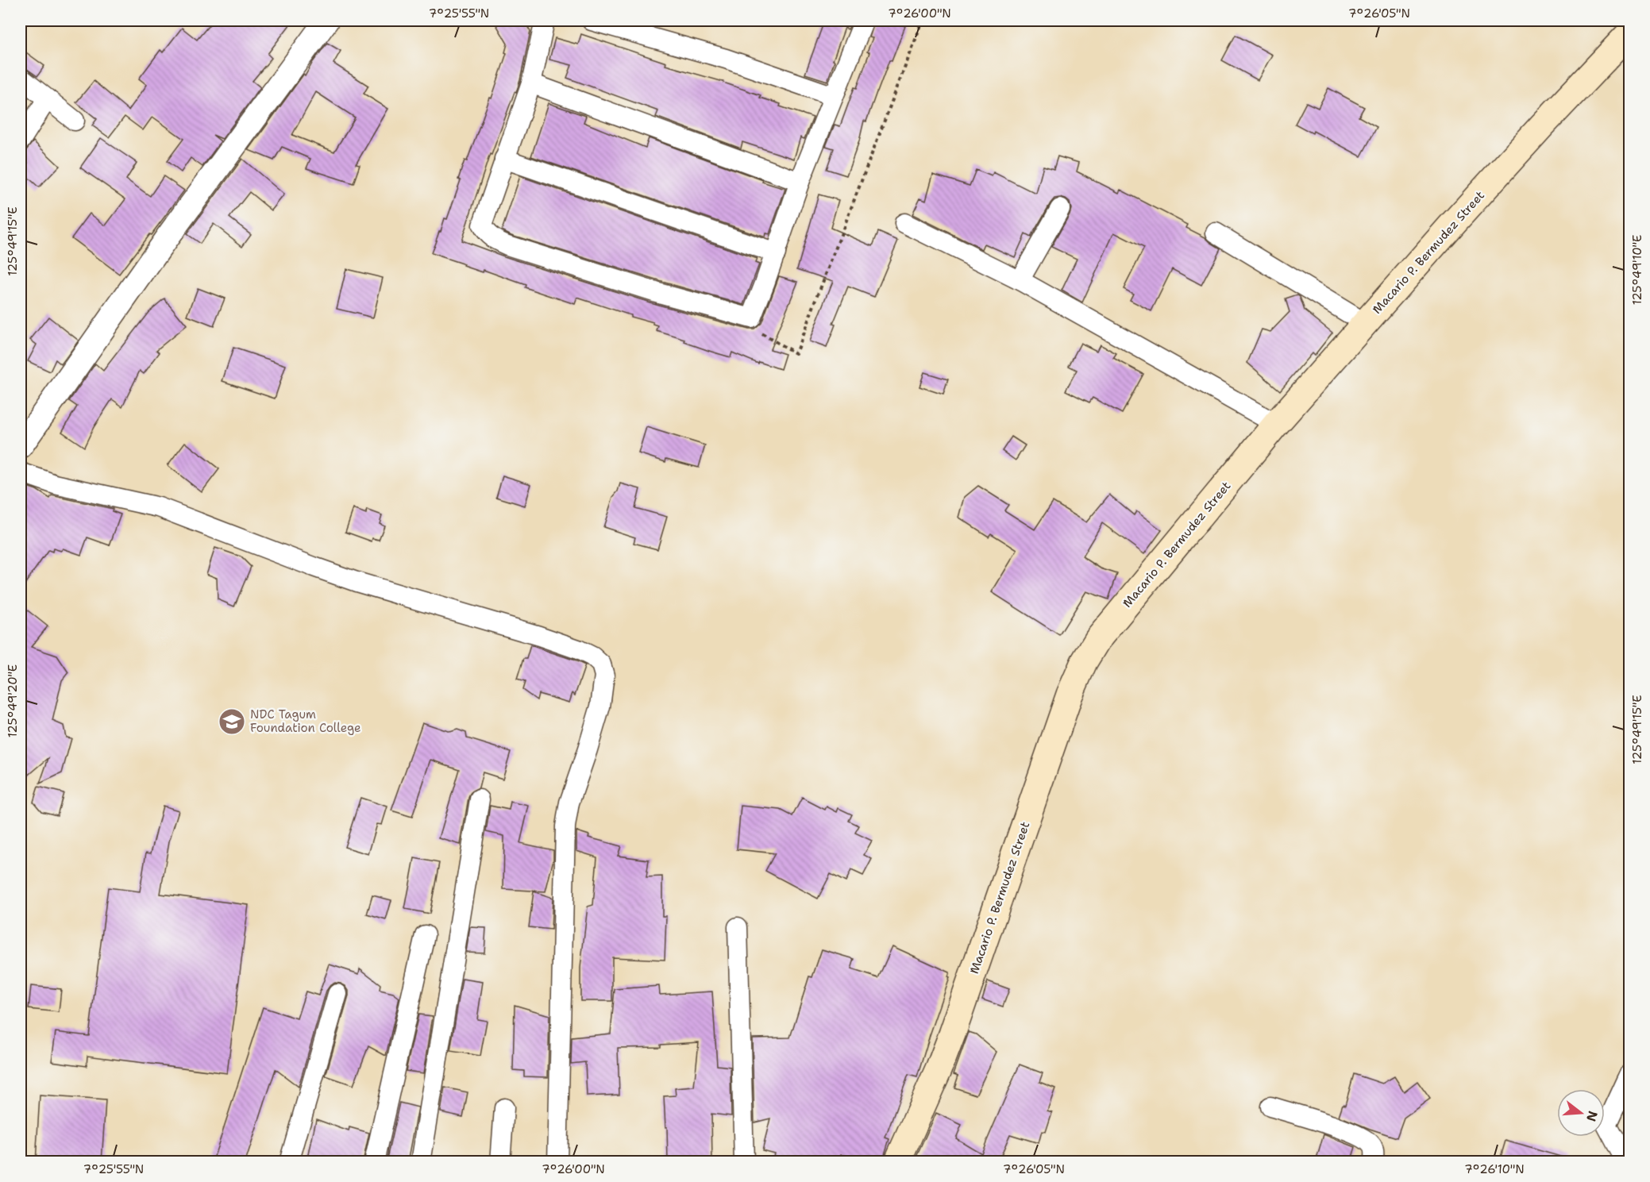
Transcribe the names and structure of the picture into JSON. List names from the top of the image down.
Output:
{
  "streets": {
    "main road": ["Macario P. Bermudez Street"]
  },
  "places": {
    "school or university": ["NDC Tagum Foundation College"]
  },
  "north": "right",
  "coordinates": [
    "7°25'55\"N",
    "7°26'00\"N",
    "7°26'05\"N",
    "125°49'15\"E",
    "125°49'10\"E",
    "125°49'20\"E",
    "7°26'10\"N"
  ]
}
